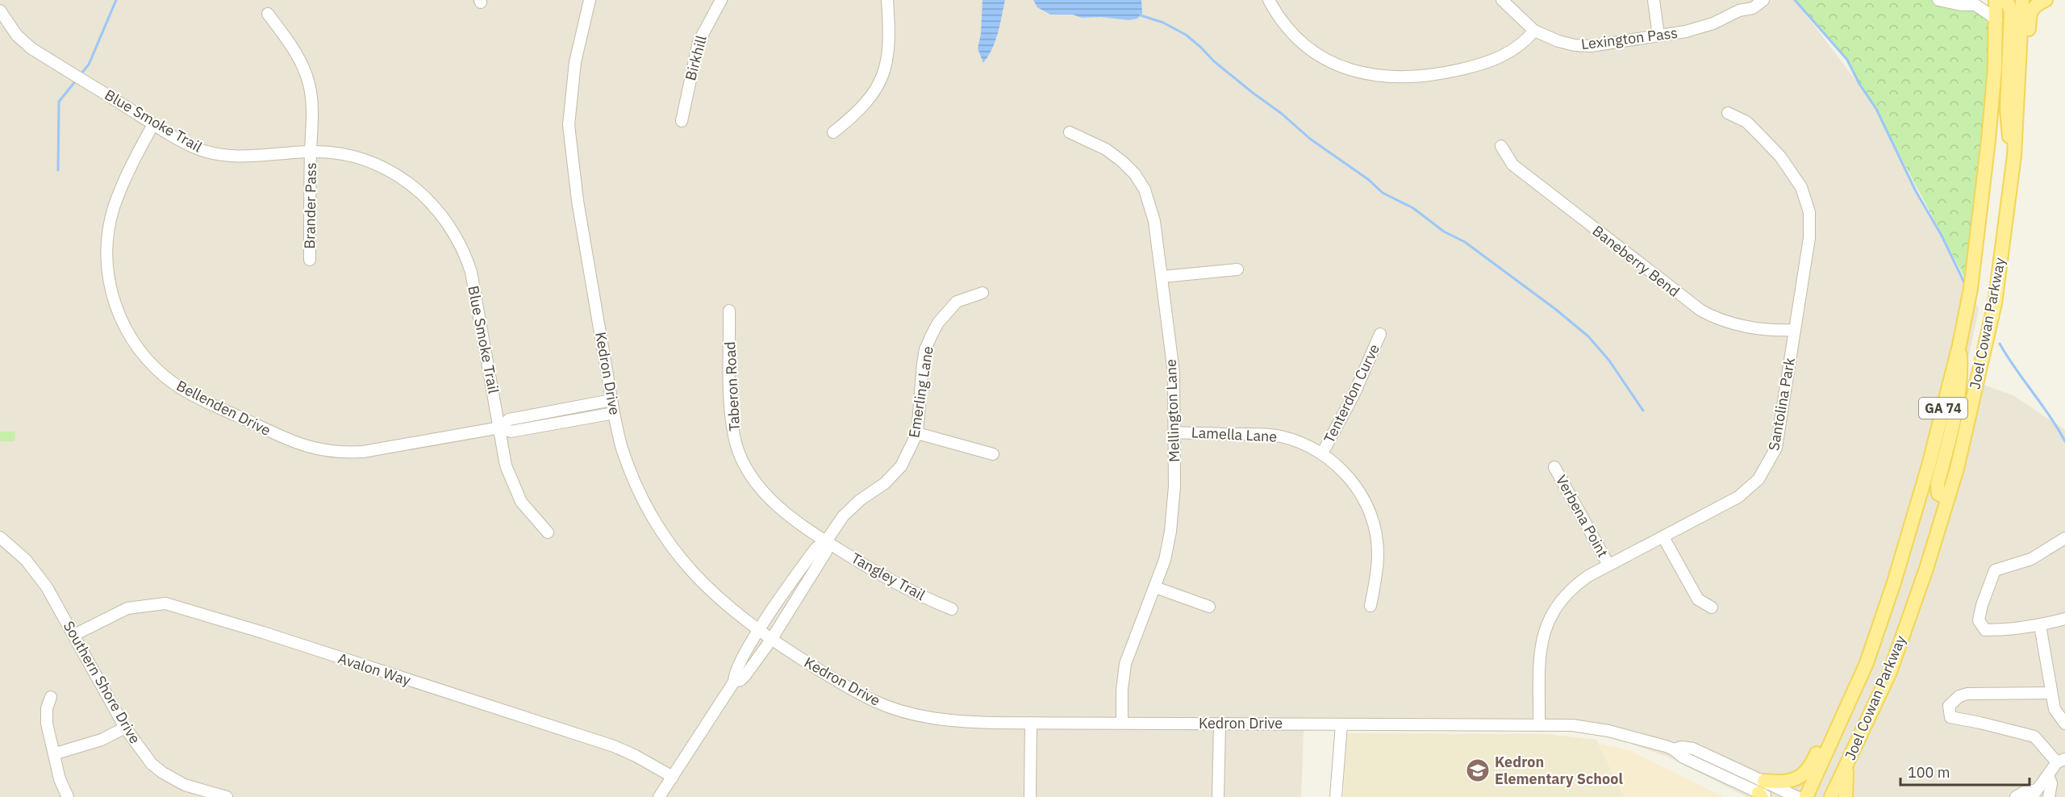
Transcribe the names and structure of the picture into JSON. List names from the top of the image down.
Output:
{
  "streets": {
    "main road": ["Joel Cowan Parkway", "GA 74"],
    "street": [
      "Lexington Pass",
      "Birkhill",
      "Blue Smoke Trail",
      "Brander Pass",
      "Baneberry Bend",
      "Kedron Drive",
      "Taberon Road",
      "Emerling Lane",
      "Tenterdon Curve",
      "Santolina Park",
      "Bellenden Drive",
      "Mellington Lane",
      "Lamella Lane",
      "Verbena Point",
      "Tangley Trail",
      "Avalon Way",
      "Southern Shore Drive"
    ]
  },
  "crossings": [
    ["Blue Smoke Trail", "Brander Pass"],
    ["Blue Smoke Trail", "Bellenden Drive"],
    ["Baneberry Bend", "Santolina Park"],
    ["Kedron Drive", "Emerling Lane"],
    ["Kedron Drive", "Santolina Park"],
    ["Kedron Drive", "Bellenden Drive"],
    ["Kedron Drive", "Mellington Lane"],
    ["Taberon Road", "Emerling Lane"],
    ["Taberon Road", "Tangley Trail"],
    ["Emerling Lane", "Tangley Trail"],
    ["Tenterdon Curve", "Lamella Lane"],
    ["Santolina Park", "Verbena Point"],
    ["Mellington Lane", "Lamella Lane"],
    ["Avalon Way", "Southern Shore Drive"]
  ],
  "places": {
    "school or university": ["Kedron Elementary School"]
  },
  "scale_bar": "100 m"
}
